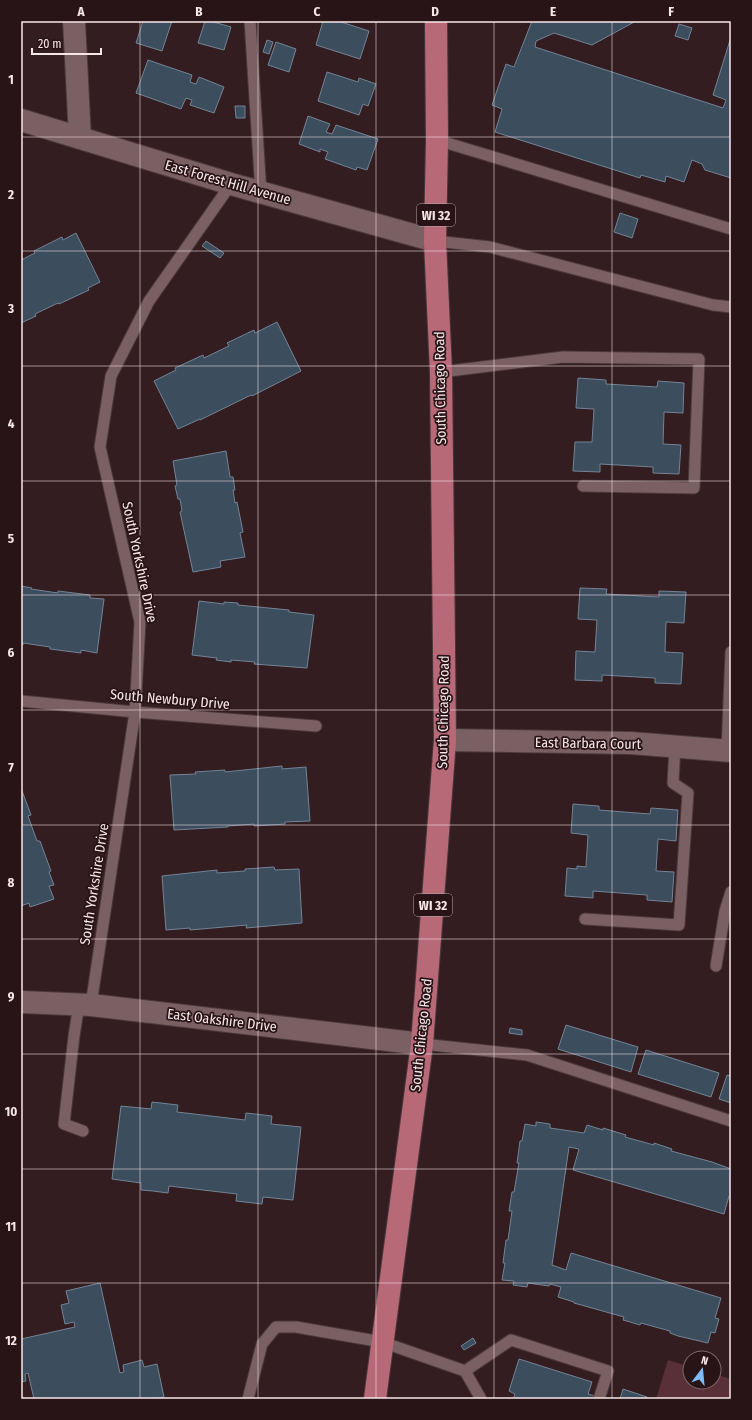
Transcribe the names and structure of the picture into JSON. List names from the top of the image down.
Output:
{
  "streets": {
    "main road": ["WI 32", "South Chicago Road"],
    "street": ["East Forest Hill Avenue", "East Barbara Court", "East Oakshire Drive"],
    "lane": ["South Yorkshire Drive", "South Newbury Drive"]
  },
  "crossings": [
    ["East Forest Hill Avenue", "South Chicago Road"],
    ["East Forest Hill Avenue", "South Yorkshire Drive"],
    ["South Chicago Road", "East Barbara Court"],
    ["South Chicago Road", "East Oakshire Drive"],
    ["South Yorkshire Drive", "South Newbury Drive"],
    ["South Yorkshire Drive", "East Oakshire Drive"]
  ],
  "scale_bar": "20 m",
  "north": "top",
  "grid": {
    "columns": [
      "A",
      "B",
      "C",
      "D",
      "E",
      "F"
    ],
    "rows": [
      "1",
      "2",
      "3",
      "4",
      "5",
      "6",
      "7",
      "8",
      "9",
      "10",
      "11",
      "12"
    ]
  }
}
